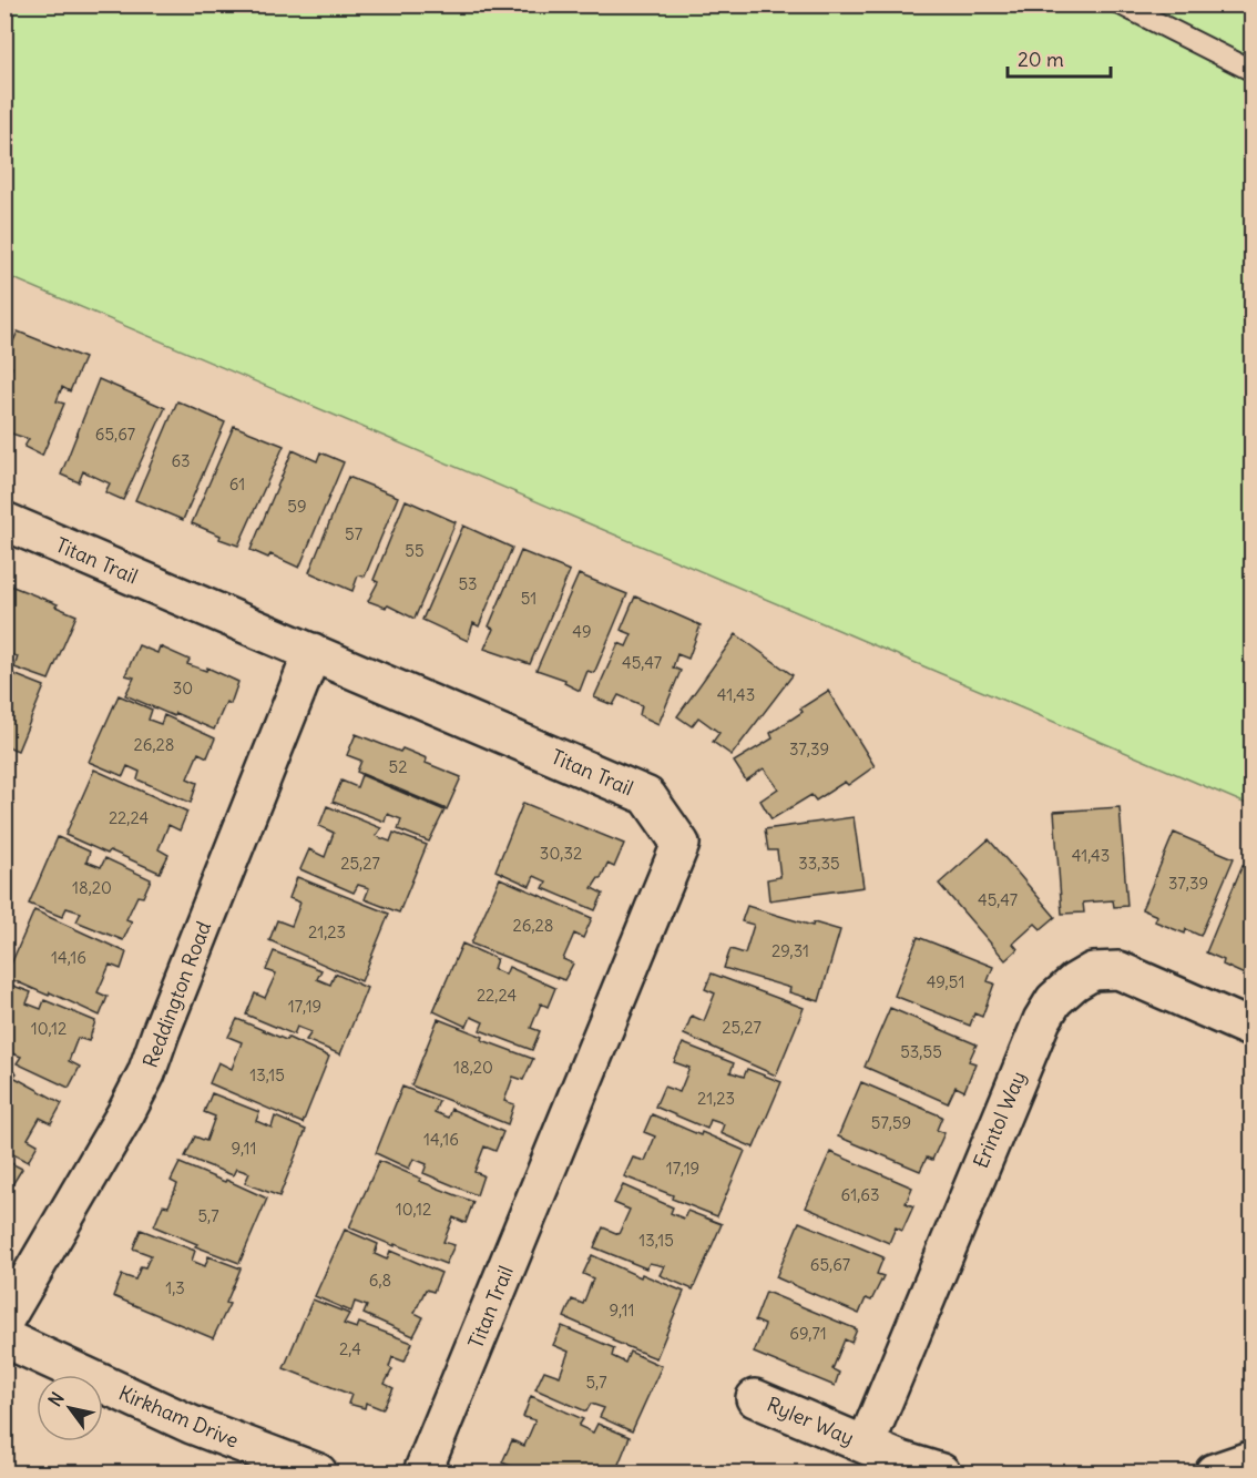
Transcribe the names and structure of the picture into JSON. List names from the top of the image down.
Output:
{
  "streets": {
    "street": [
      "Titan Trail",
      "Reddington Road",
      "Erintol Way",
      "Kirkham Drive",
      "Ryler Way"
    ]
  },
  "crossings": [
    ["Titan Trail", "Reddington Road"],
    ["Erintol Way", "Ryler Way"]
  ],
  "house_numbers": [
    "65,67",
    "63",
    "61",
    "59",
    "57",
    "55",
    "53",
    "51",
    "49",
    "45,47",
    "30",
    "41,43",
    "26,28",
    "37,39",
    "52",
    "22,24",
    "30,32",
    "41,43",
    "25,27",
    "33,35",
    "37,39",
    "18,20",
    "45,47",
    "26,28",
    "21,23",
    "29,31",
    "14,16",
    "49,51",
    "22,24",
    "17,19",
    "25,27",
    "10,12",
    "53,55",
    "18,20",
    "13,15",
    "21,23",
    "57,59",
    "14,16",
    "9,11",
    "17,19",
    "61,63",
    "10,12",
    "5,7",
    "13,15",
    "65,67",
    "6,8",
    "1,3",
    "9,11",
    "69,71",
    "2,4",
    "5,7"
  ],
  "scale_bar": "20 m",
  "north": "top left"
}
